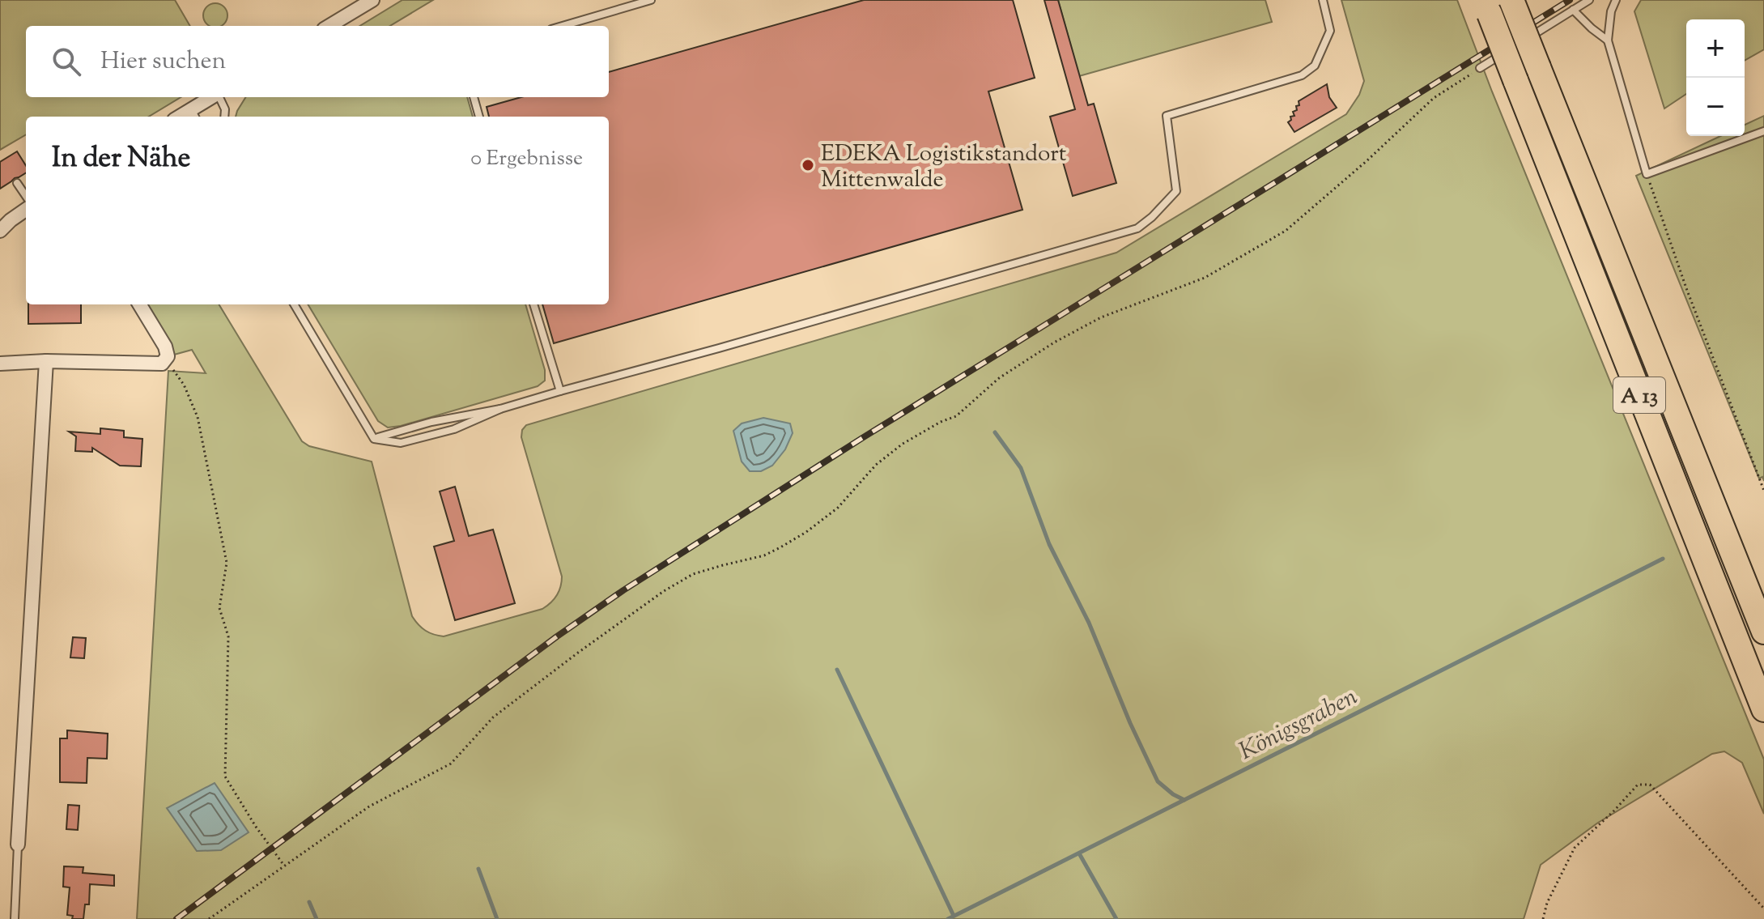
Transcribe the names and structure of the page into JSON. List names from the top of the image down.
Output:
{
  "streets": {
    "highway": ["A 13"]
  },
  "water": ["Königsgraben"],
  "places": ["EDEKA Logistikstandort Mittenwalde"],
  "page": {
    "map_buttons": ["+", "−"],
    "search": "Hier suchen",
    "heading": ["In der Nähe", "0 Ergebnisse"]
  }
}
